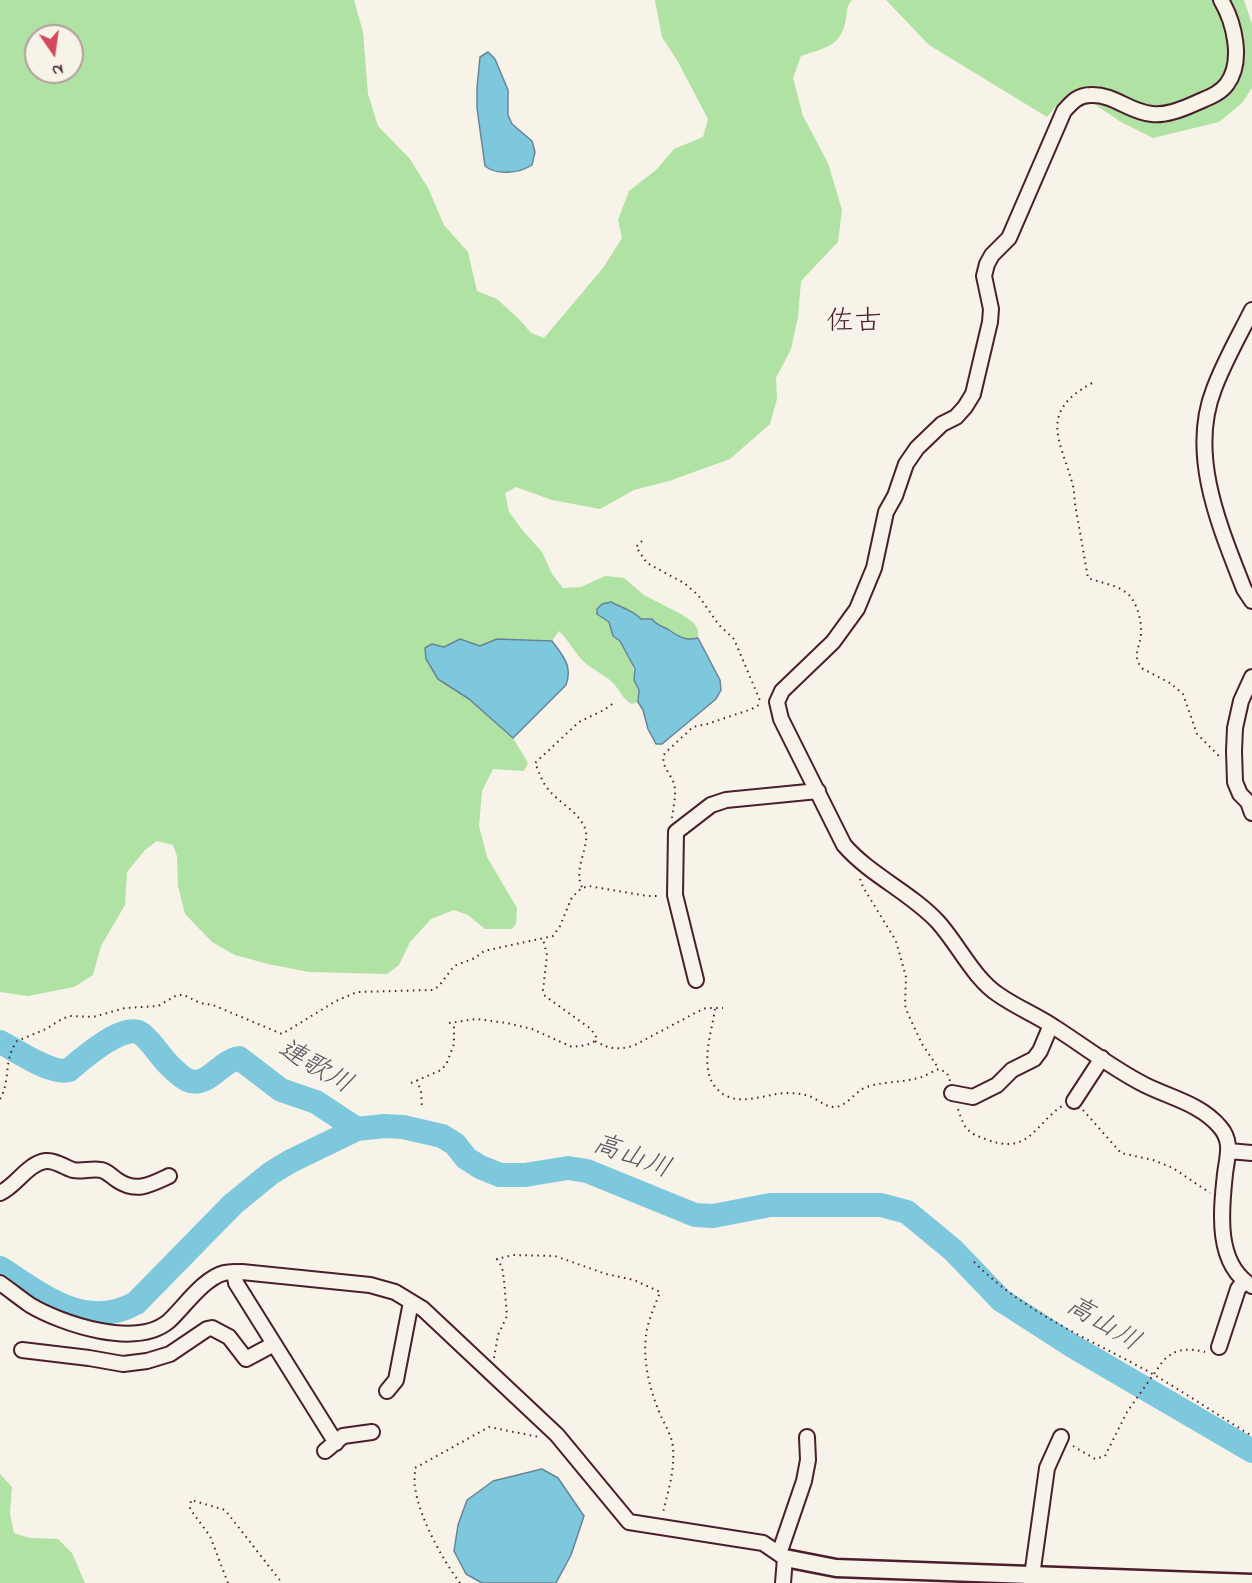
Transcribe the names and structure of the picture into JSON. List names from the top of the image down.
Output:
{
  "districts": ["佐古"],
  "water": ["連歌川", "高山川"],
  "north": "bottom"
}
